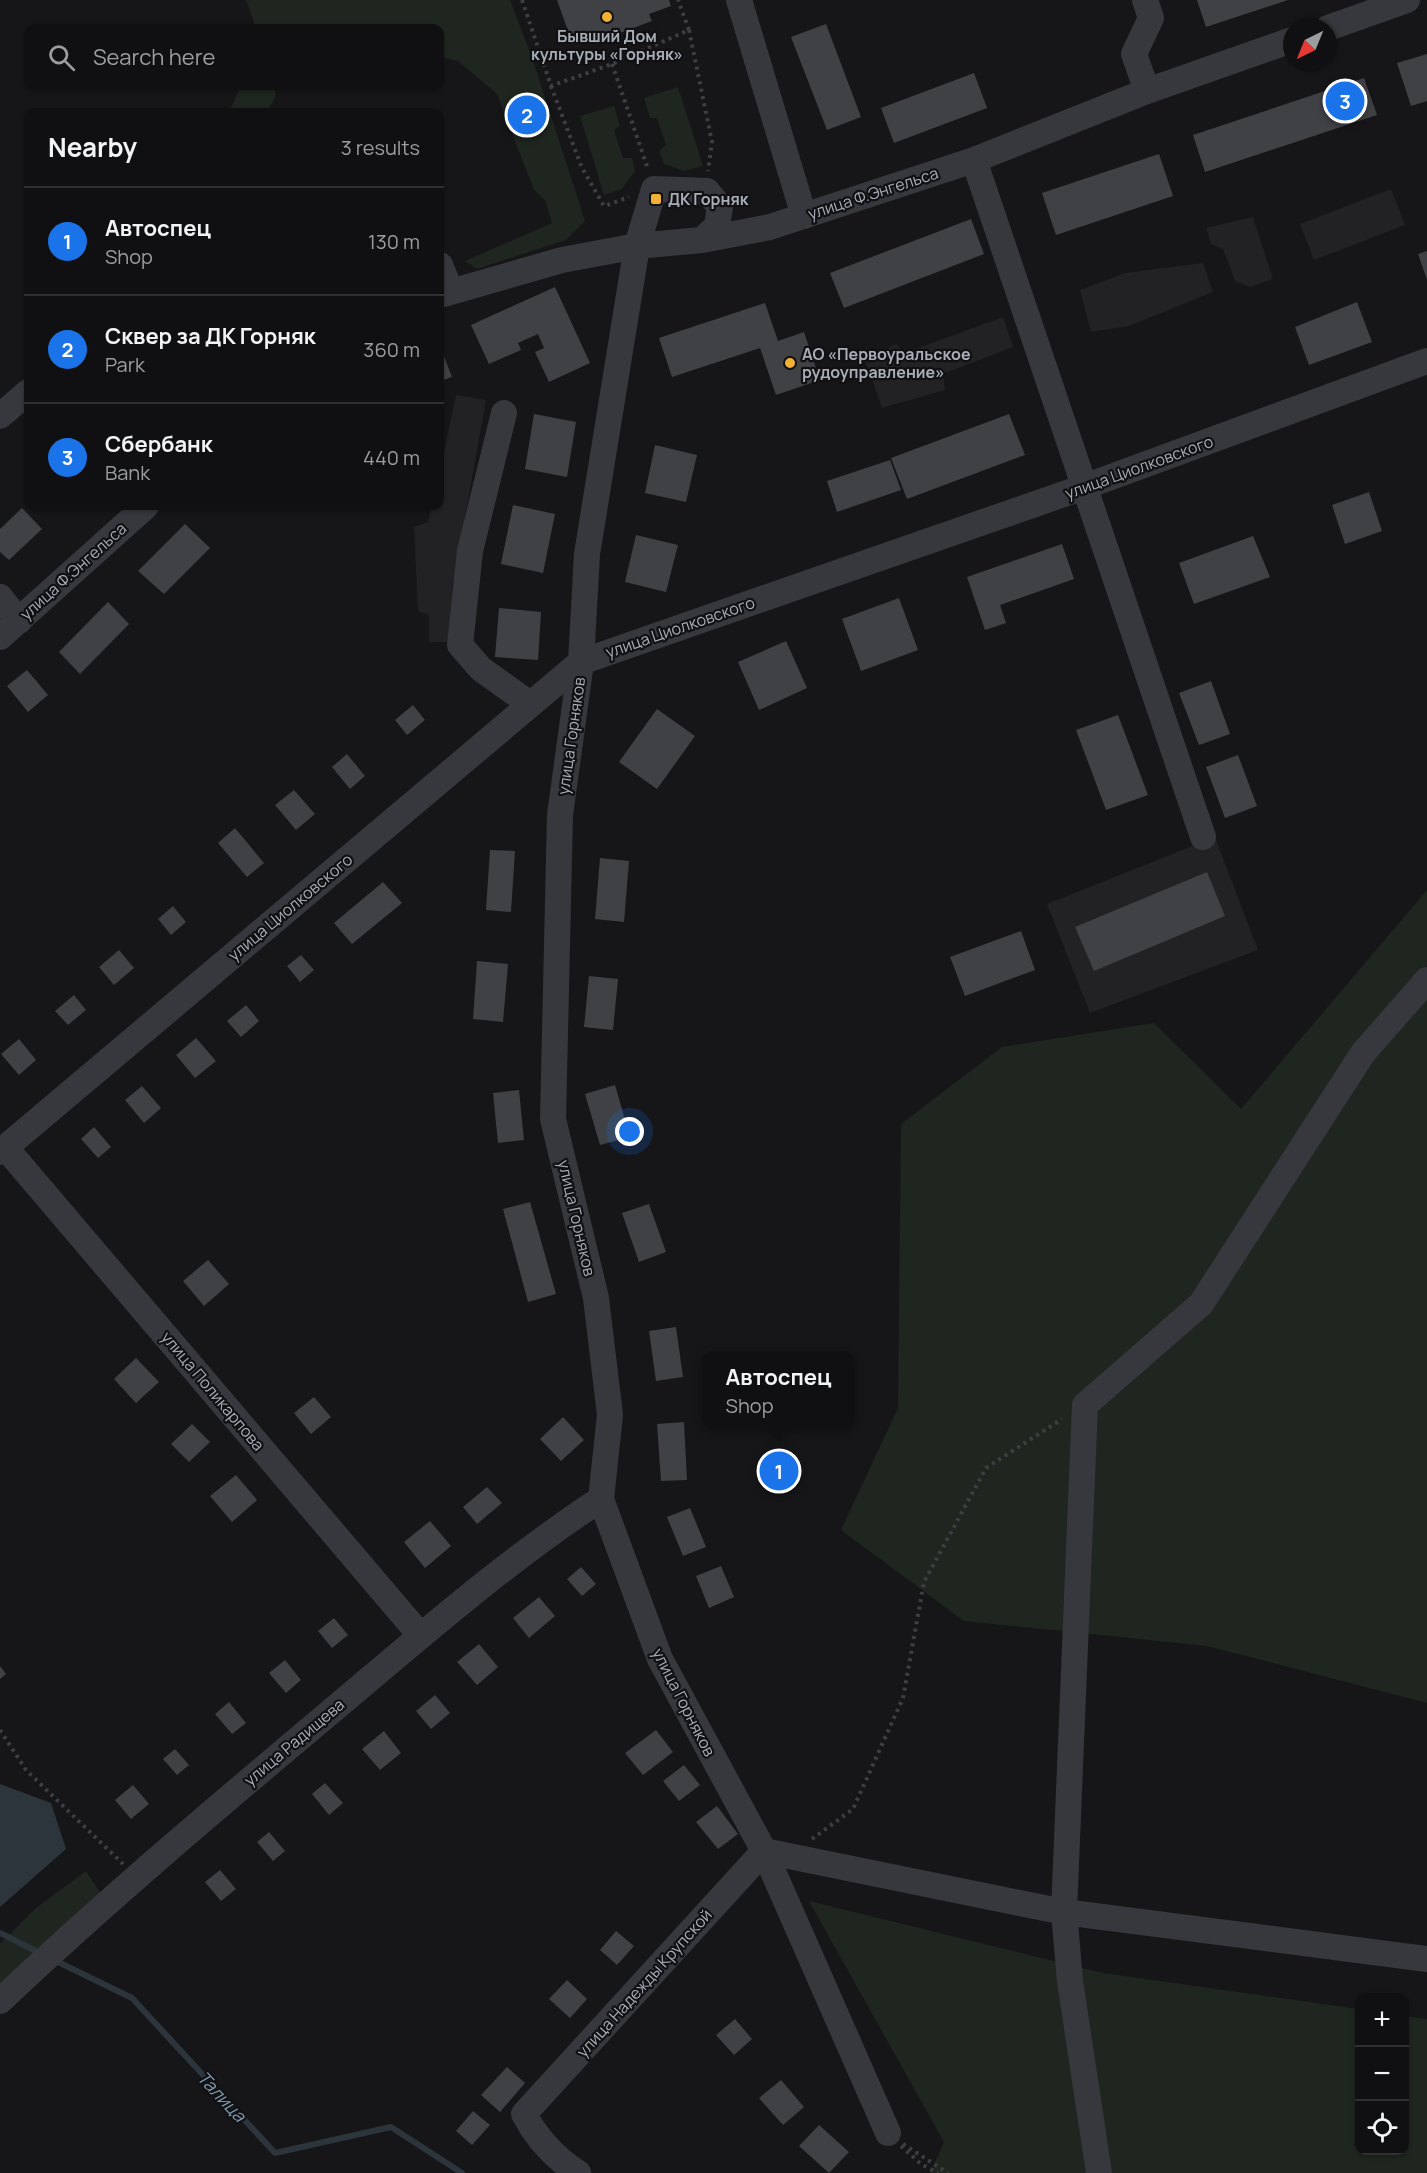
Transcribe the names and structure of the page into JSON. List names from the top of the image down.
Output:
{
  "streets": {
    "street": [
      "улица Ф.Энгельса",
      "улица Циолковского",
      "улица Горняков",
      "улица Поликарпова",
      "улица Радищева",
      "улица Надежды Крупской"
    ]
  },
  "crossings": [
    ["улица Ф.Энгельса", "улица Горняков"],
    ["улица Циолковского", "улица Горняков"],
    ["улица Циолковского", "улица Поликарпова"],
    ["улица Горняков", "улица Радищева"],
    ["улица Горняков", "улица Надежды Крупской"],
    ["улица Поликарпова", "улица Радищева"]
  ],
  "water": ["Талица"],
  "places": {
    "other": ["Бывший Дом культуры «Горняк»", "АО «Первоуральское рудоуправление»"],
    "transit": ["ДК Горняк"]
  },
  "north": "bottom left",
  "page": {
    "search": "Search here",
    "pins": ["3", "2", "1"],
    "heading": ["Nearby", "3 results"],
    "list": [
      {
        "mark": "1",
        "name": "Автоспец",
        "note": "Shop",
        "value": "130 m"
      },
      {
        "mark": "2",
        "name": "Сквер за ДК Горняк",
        "note": "Park",
        "value": "360 m"
      },
      {
        "mark": "3",
        "name": "Сбербанк",
        "note": "Bank",
        "value": "440 m"
      }
    ],
    "popup": ["Автоспец", "Shop"],
    "map_buttons": ["+", "−"]
  }
}
